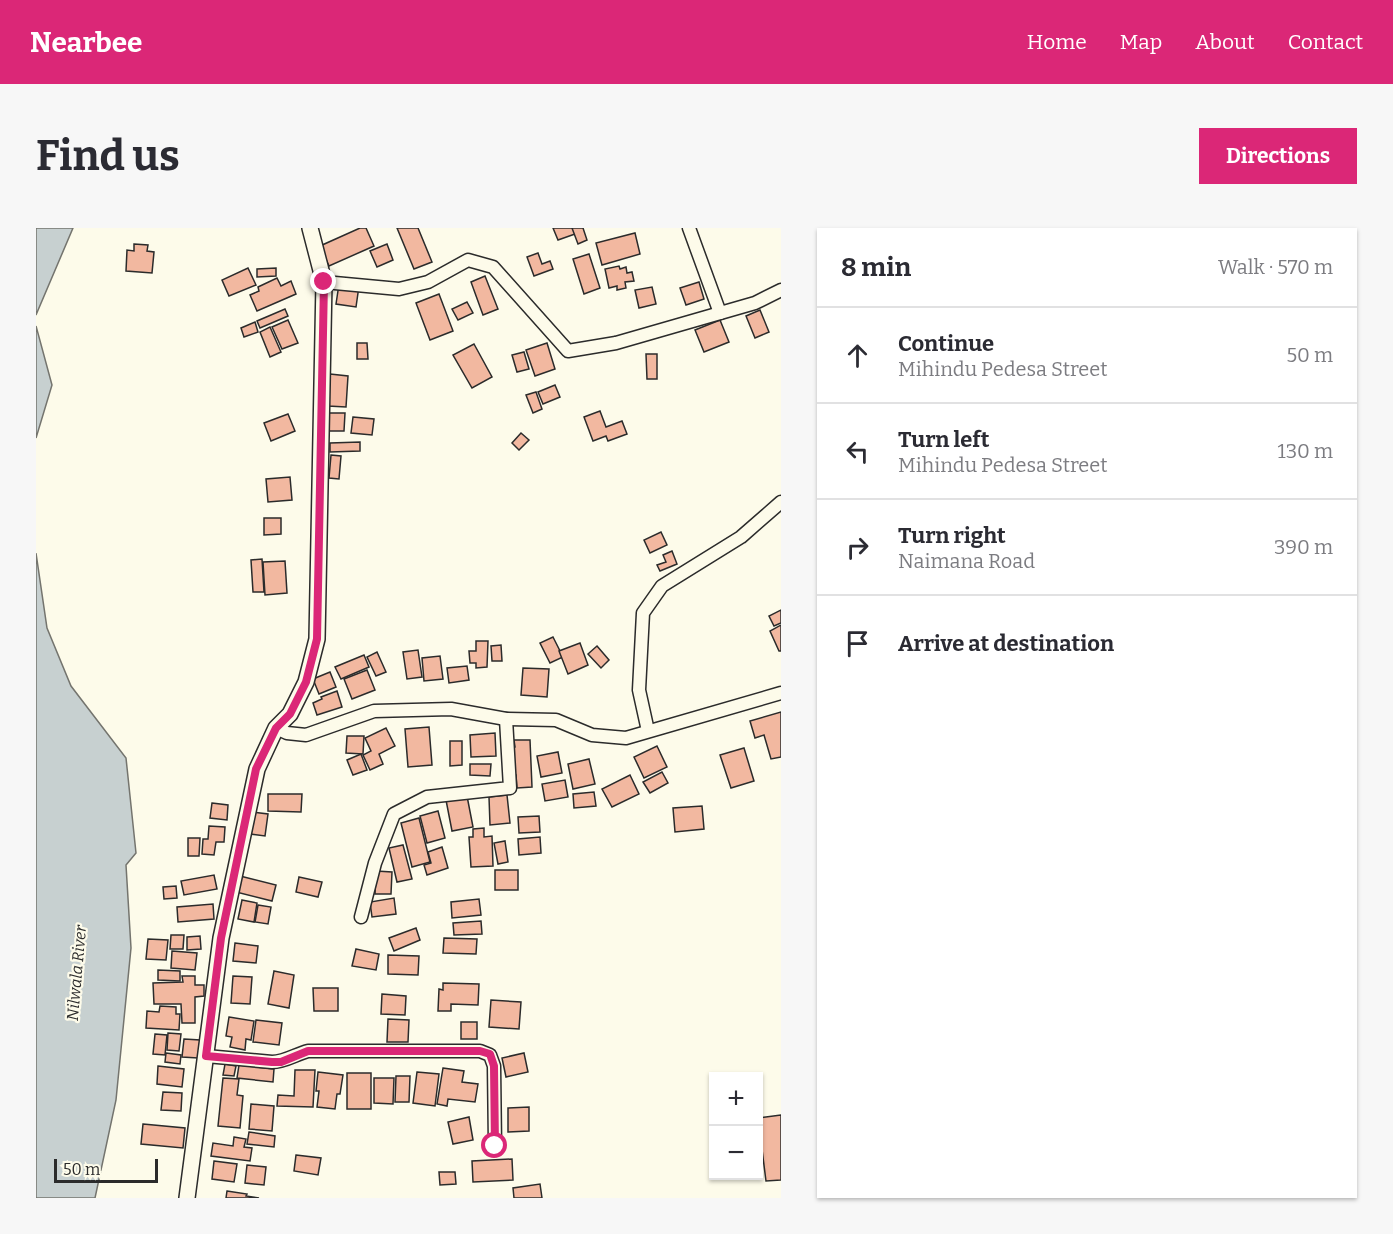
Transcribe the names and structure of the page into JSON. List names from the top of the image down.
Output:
{
  "water": ["Nilwala River"],
  "scale_bar": "50 m",
  "page": {
    "header": "Nearbee",
    "nav": [
      "Home",
      "Map",
      "About",
      "Contact"
    ],
    "buttons": "Directions",
    "title": "Find us",
    "heading": ["8 min", "Walk · 570 m"],
    "list": [
      ["Continue", "Mihindu Pedesa Street", "50 m"],
      ["Turn left", "Mihindu Pedesa Street", "130 m"],
      ["Turn right", "Naimana Road", "390 m"],
      "Arrive at destination"
    ],
    "map_buttons": ["+", "−"],
    "scale": "50 m"
  }
}
